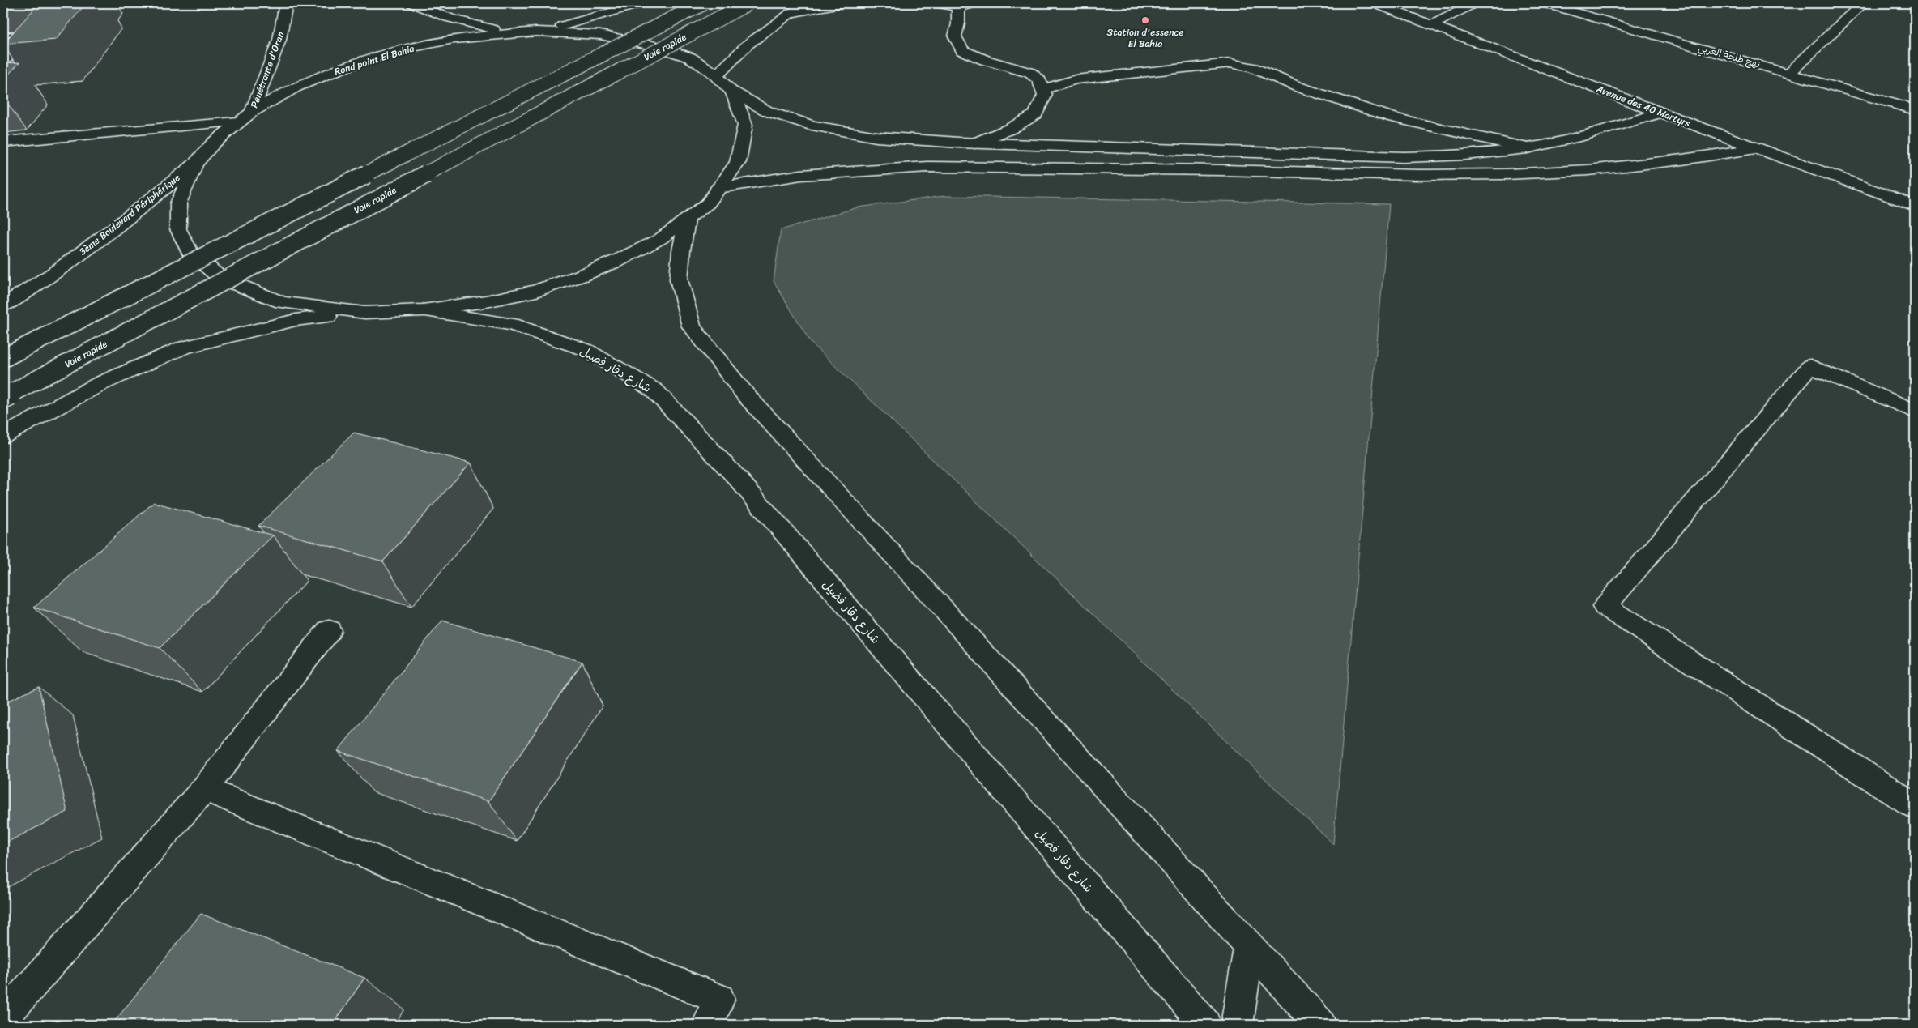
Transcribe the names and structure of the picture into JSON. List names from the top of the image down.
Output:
{
  "streets": {
    "main road": [
      "Voie rapide",
      "نهج طلحة العربي",
      "Rond point El Bahia",
      "Pénétrante d'Oran",
      "Avenue des 40 Martyrs",
      "3ème Boulevard Périphérique",
      "شارع دقار فضيل"
    ]
  },
  "crossings": [
    ["Rond point El Bahia", "Pénétrante d'Oran"],
    ["Rond point El Bahia", "3ème Boulevard Périphérique"],
    ["Rond point El Bahia", "شارع دقار فضيل"]
  ],
  "places": ["Station d'essence El Bahia"]
}
